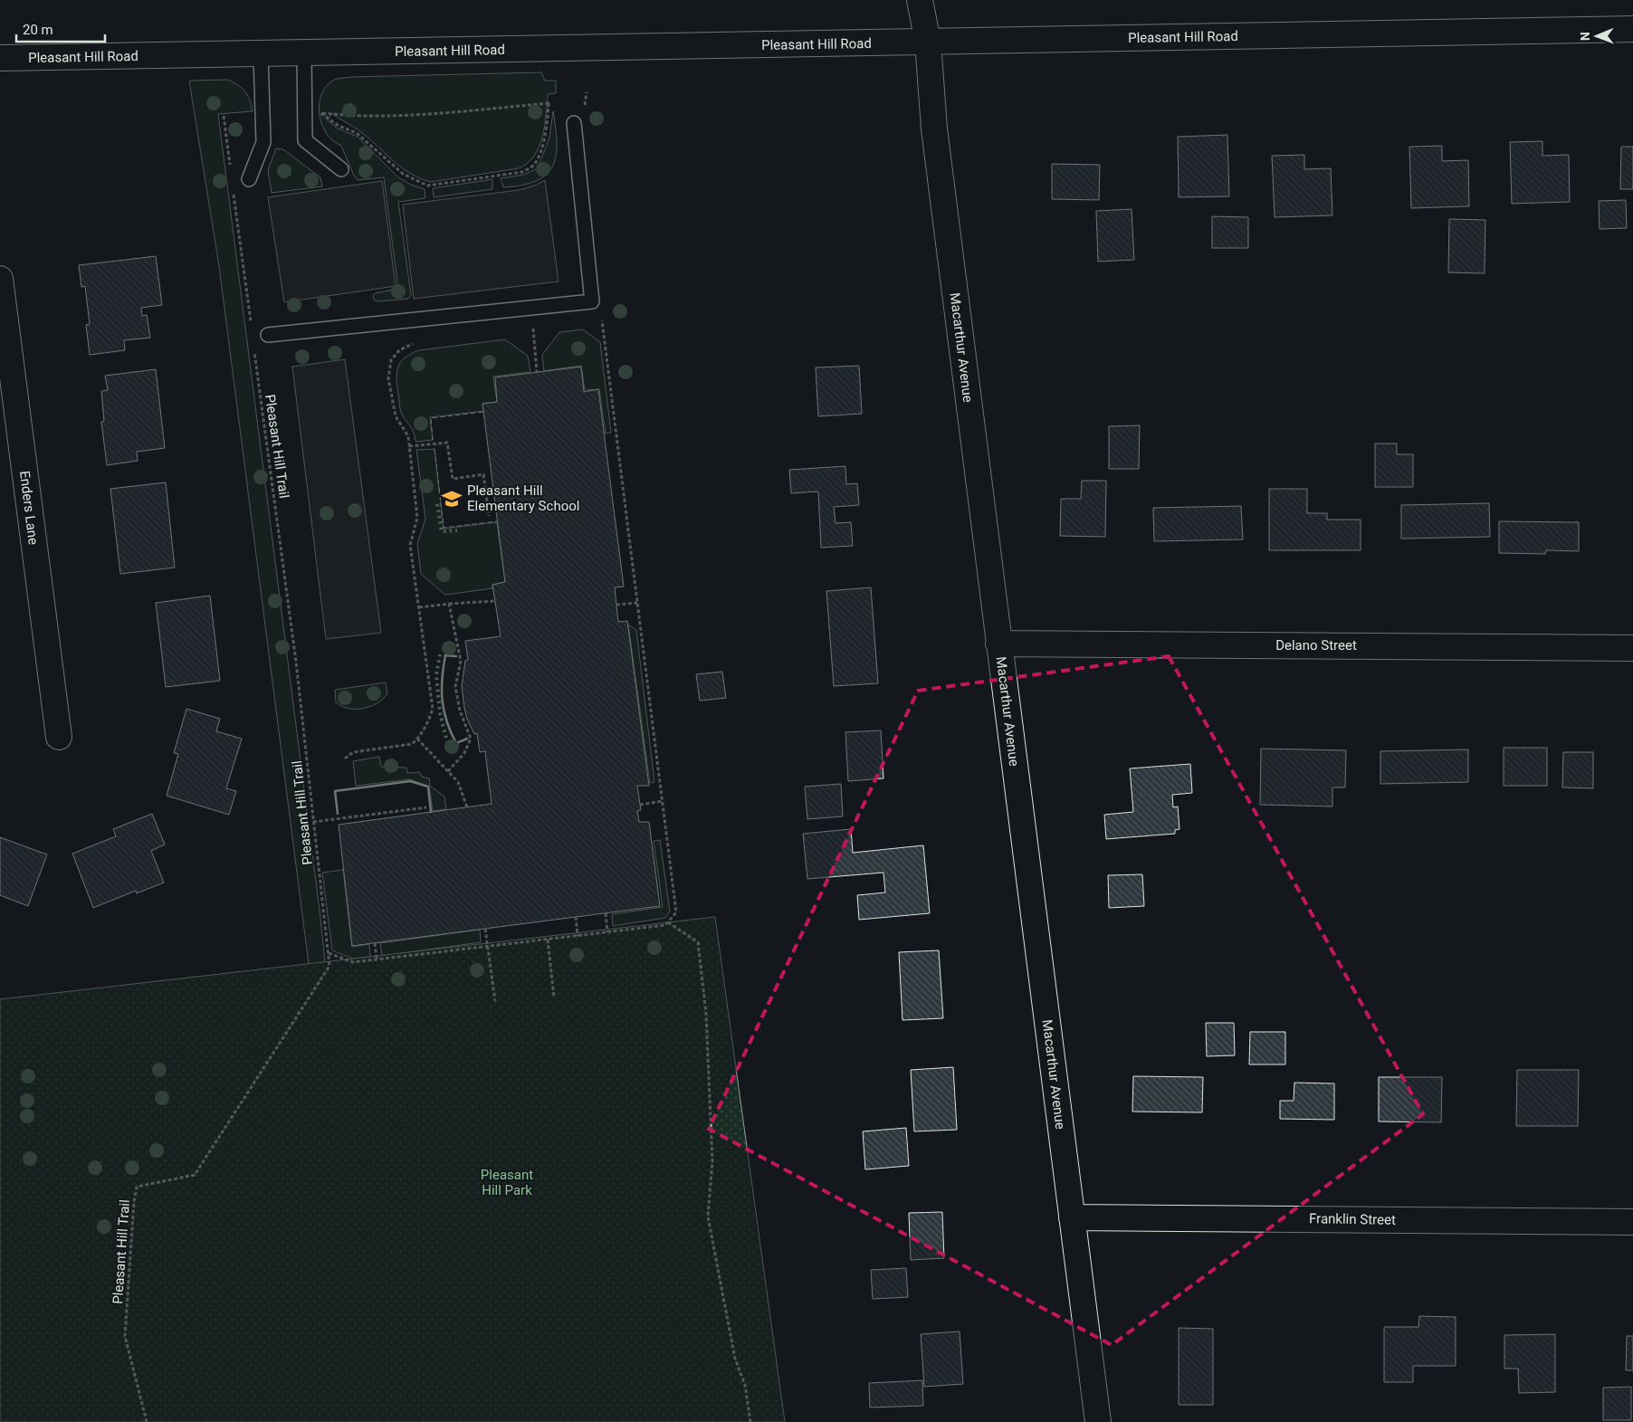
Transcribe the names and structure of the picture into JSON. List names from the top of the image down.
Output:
{
  "streets": {
    "street": [
      "Pleasant Hill Road",
      "Macarthur Avenue",
      "Enders Lane",
      "Delano Street",
      "Franklin Street"
    ],
    "path": ["Pleasant Hill Trail"]
  },
  "crossings": [
    ["Pleasant Hill Road", "Macarthur Avenue"],
    ["Macarthur Avenue", "Delano Street"],
    ["Macarthur Avenue", "Franklin Street"]
  ],
  "parks": ["Pleasant Hill Park"],
  "places": {
    "school or university": ["Pleasant Hill Elementary School"]
  },
  "scale_bar": "20 m",
  "north": "left"
}
